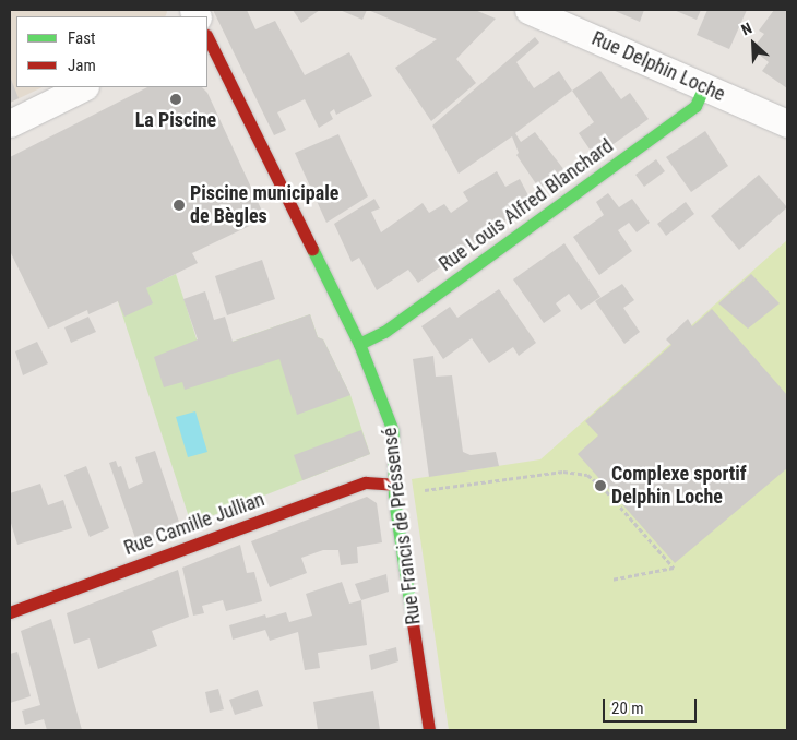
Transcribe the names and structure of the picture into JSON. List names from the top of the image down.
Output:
{
  "streets": {
    "street": [
      "Rue Delphin Loche",
      "Rue Louis Alfred Blanchard",
      "Rue Camille Jullian",
      "Rue Francis de Préssensé"
    ]
  },
  "crossings": [
    ["Rue Delphin Loche", "Rue Louis Alfred Blanchard"],
    ["Rue Louis Alfred Blanchard", "Rue Francis de Préssensé"],
    ["Rue Camille Jullian", "Rue Francis de Préssensé"]
  ],
  "places": ["La Piscine", "Piscine municipale de Bègles", "Complexe sportif Delphin Loche"],
  "legend": ["Fast", "Jam"],
  "scale_bar": "20 m",
  "north": "top left"
}
